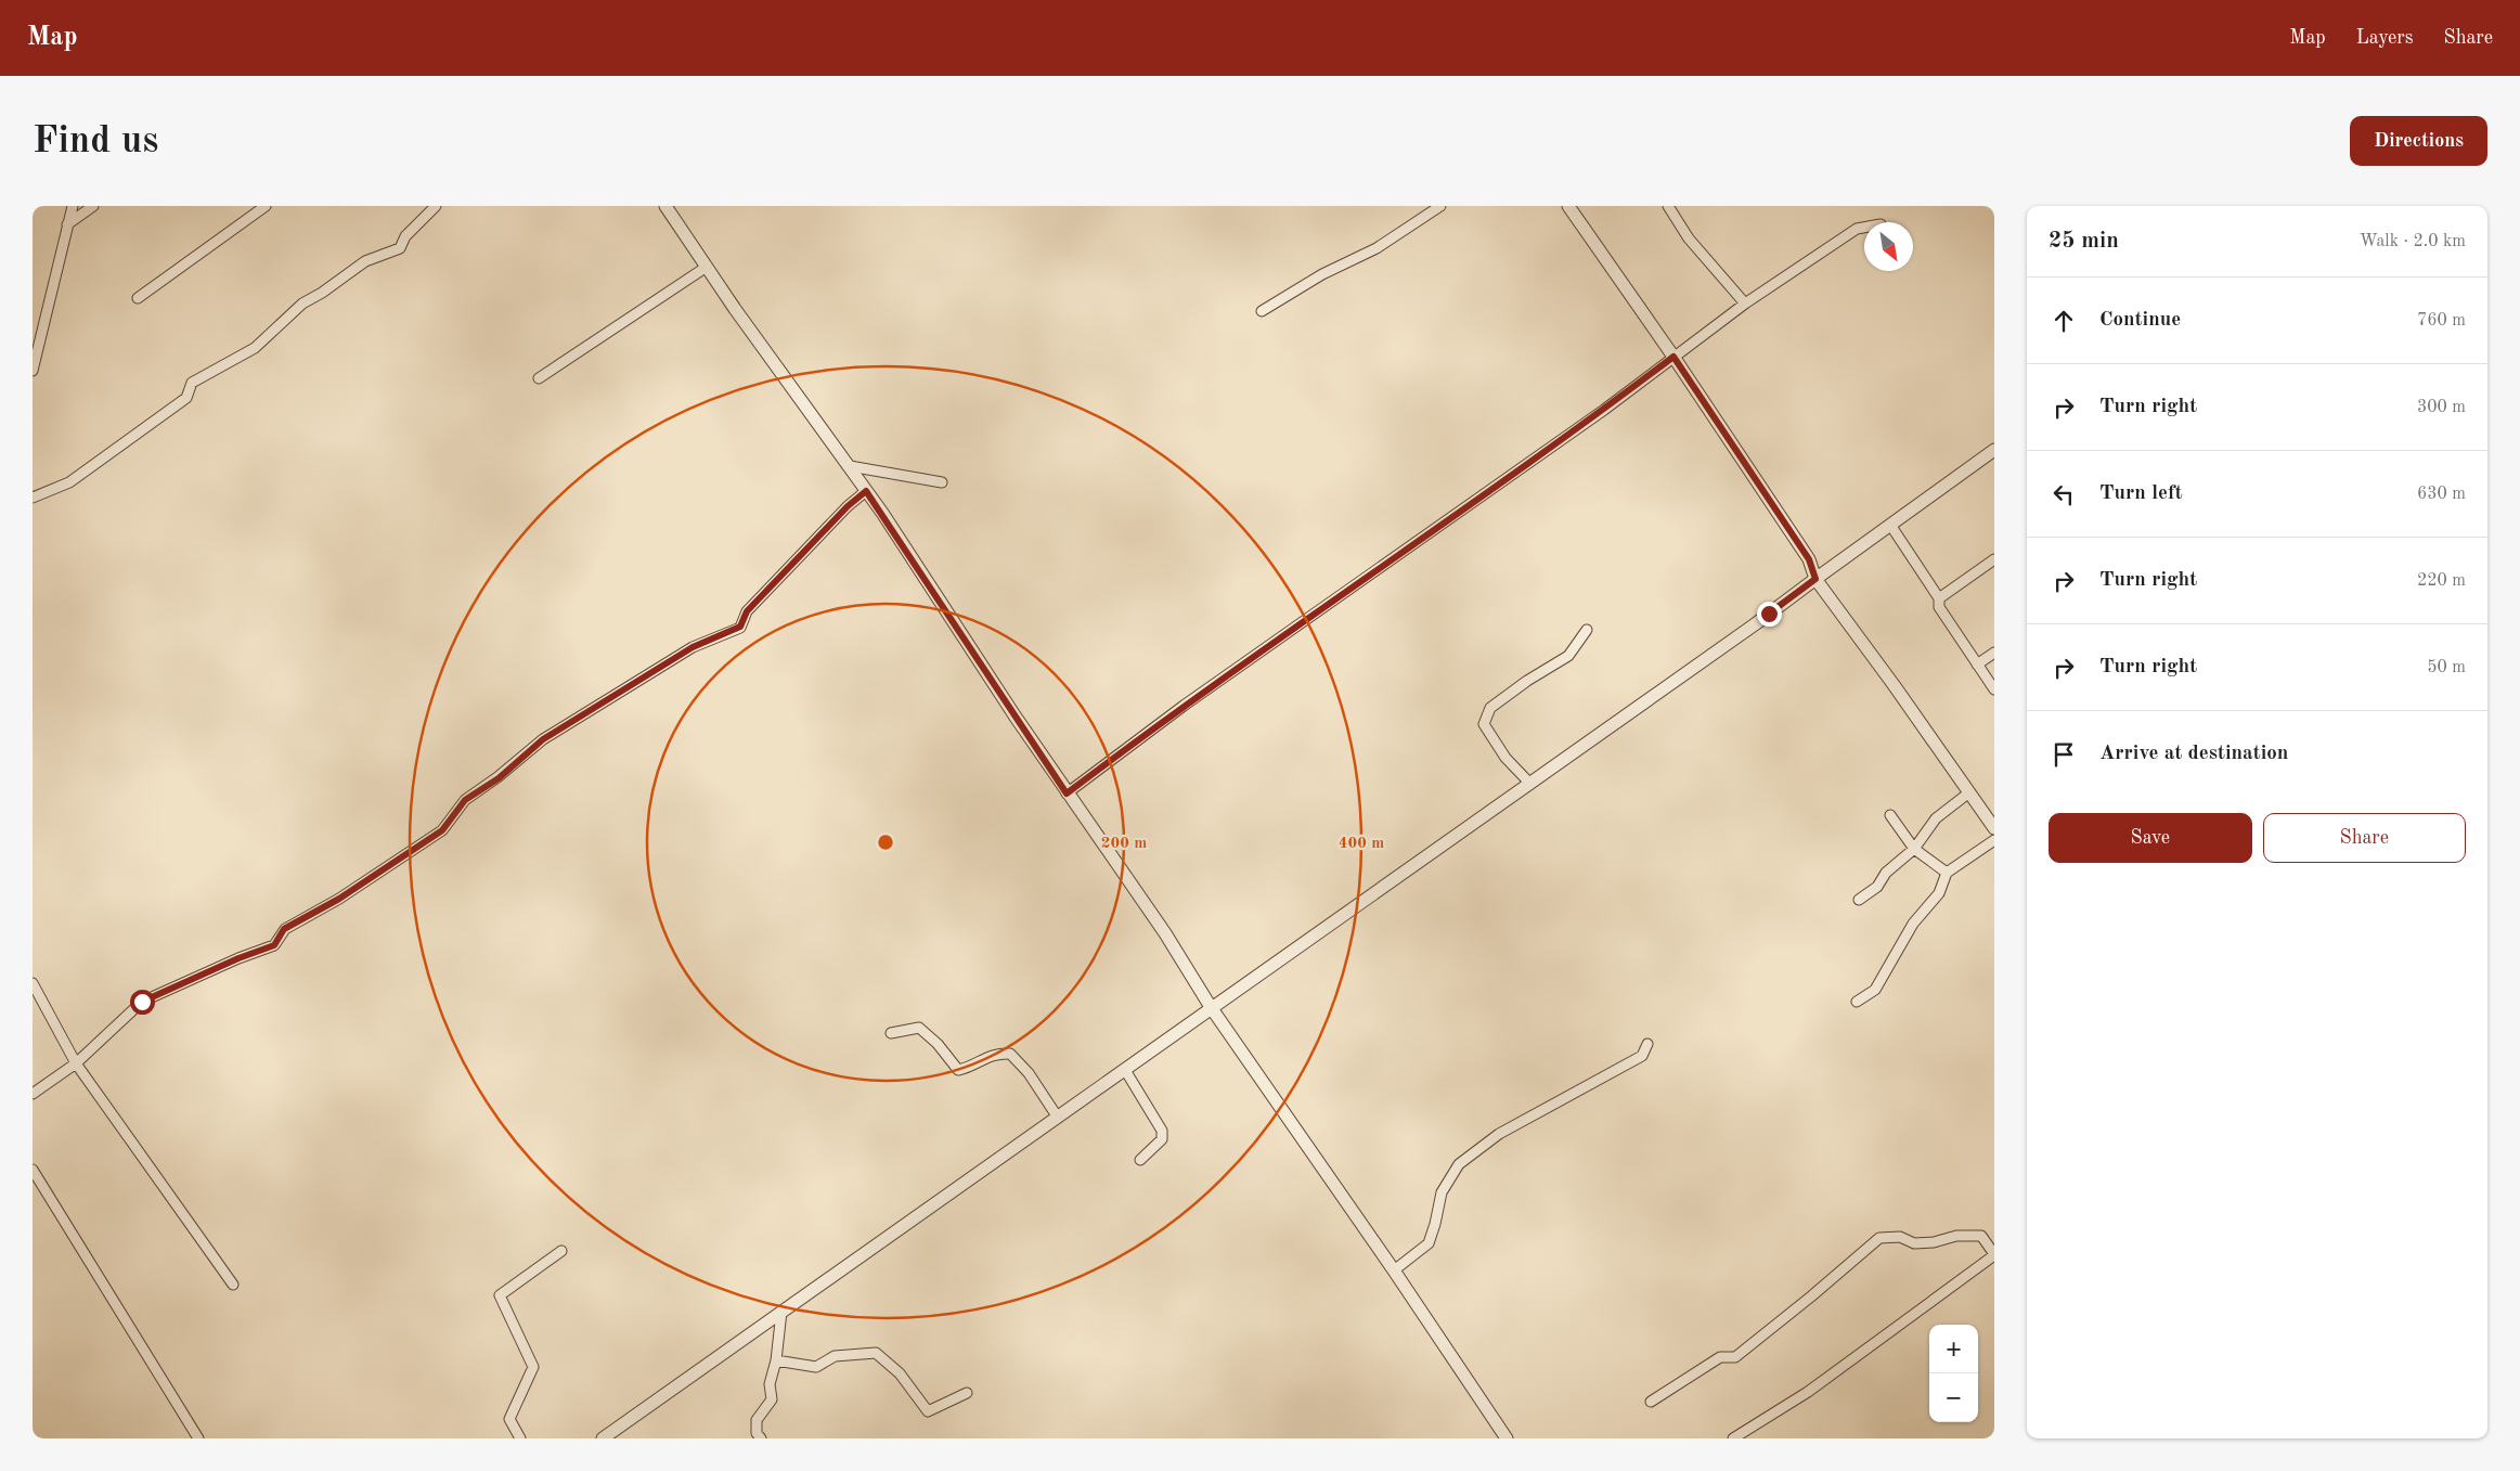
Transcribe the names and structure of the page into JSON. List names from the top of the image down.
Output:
{
  "north": "bottom right",
  "page": {
    "header": "Map",
    "nav": ["Map", "Layers", "Share"],
    "buttons": [
      "Directions",
      ["Save", "Share"]
    ],
    "title": "Find us",
    "heading": ["25 min", "Walk · 2.0 km"],
    "list": [
      ["Continue", "760 m"],
      ["Turn right", "300 m"],
      ["Turn left", "630 m"],
      ["Turn right", "220 m"],
      ["Turn right", "50 m"],
      "Arrive at destination"
    ],
    "map_buttons": ["+", "−"]
  },
  "rings": ["200 m", "400 m"]
}
